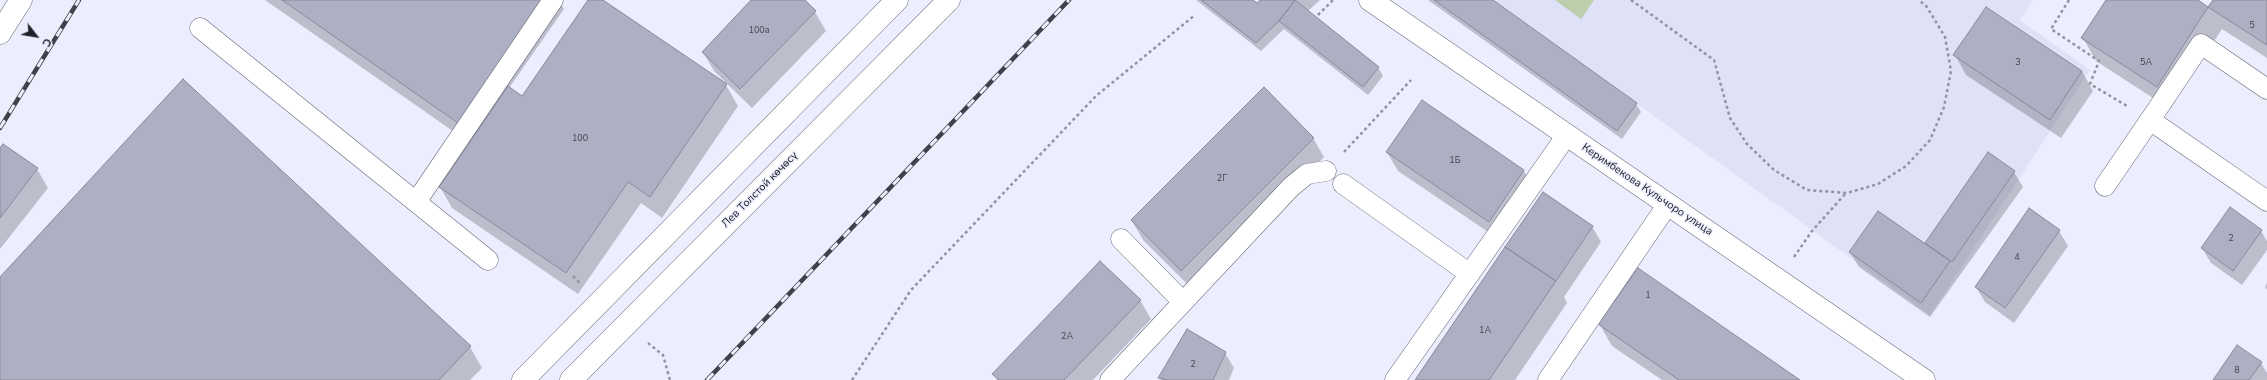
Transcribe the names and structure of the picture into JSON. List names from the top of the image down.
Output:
{
  "streets": {
    "main road": ["Лев Толстой көчөсү", "Керимбекова Кульчоро улица"]
  },
  "house_numbers": [
    "5",
    "100a",
    "3",
    "5А",
    "100",
    "1Б",
    "2Г",
    "2",
    "4",
    "1",
    "1А",
    "2А",
    "2",
    "8"
  ],
  "north": "bottom right"
}
